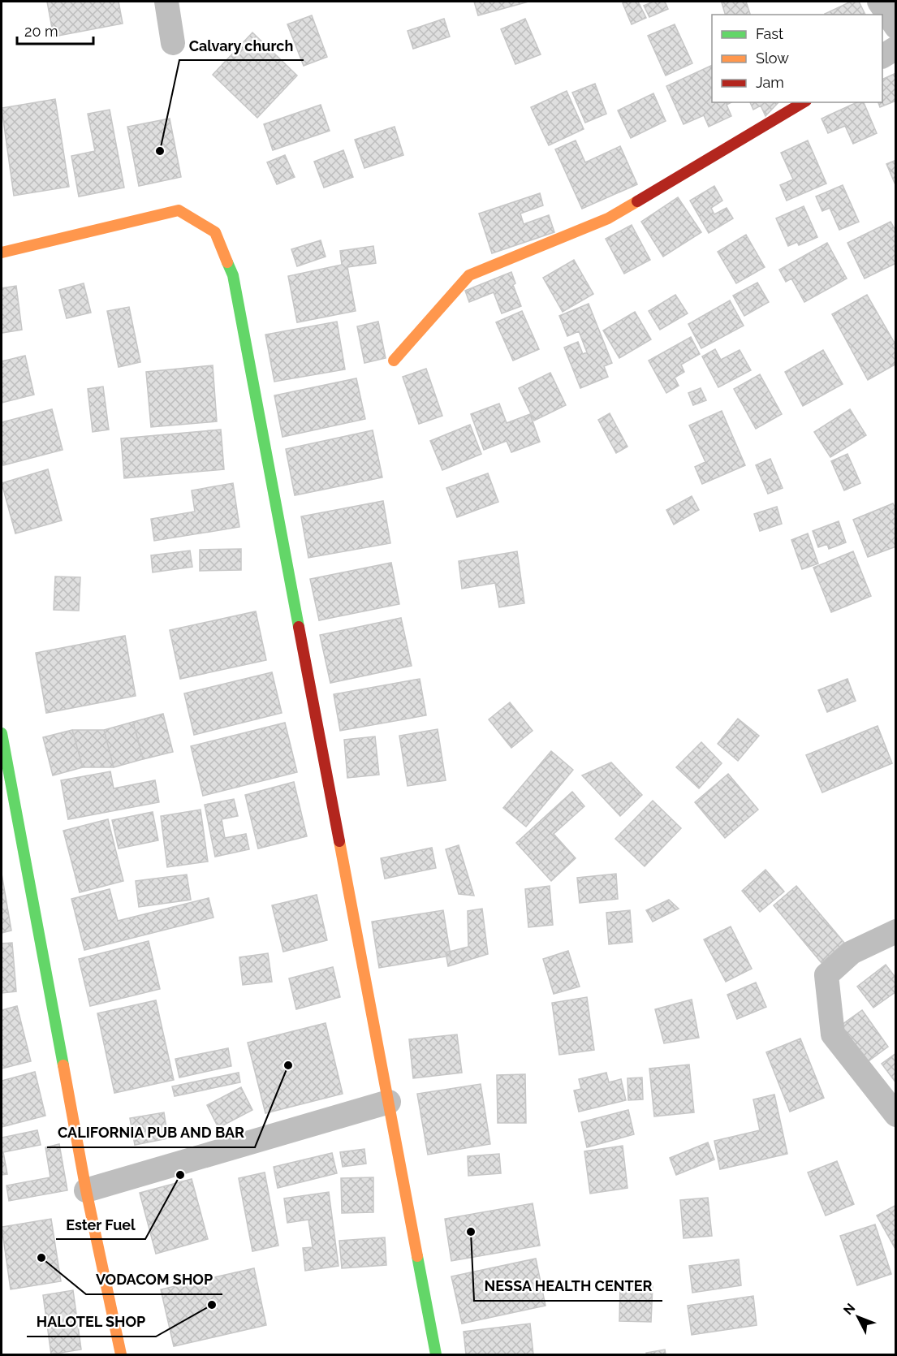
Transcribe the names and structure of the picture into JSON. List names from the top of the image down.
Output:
{
  "places": [
    "Calvary church",
    "CALIFORNIA PUB AND BAR",
    "Ester Fuel",
    "NESSA HEALTH CENTER",
    "VODACOM SHOP",
    "HALOTEL SHOP"
  ],
  "legend": ["Fast", "Slow", "Jam"],
  "scale_bar": "20 m",
  "north": "top left"
}
